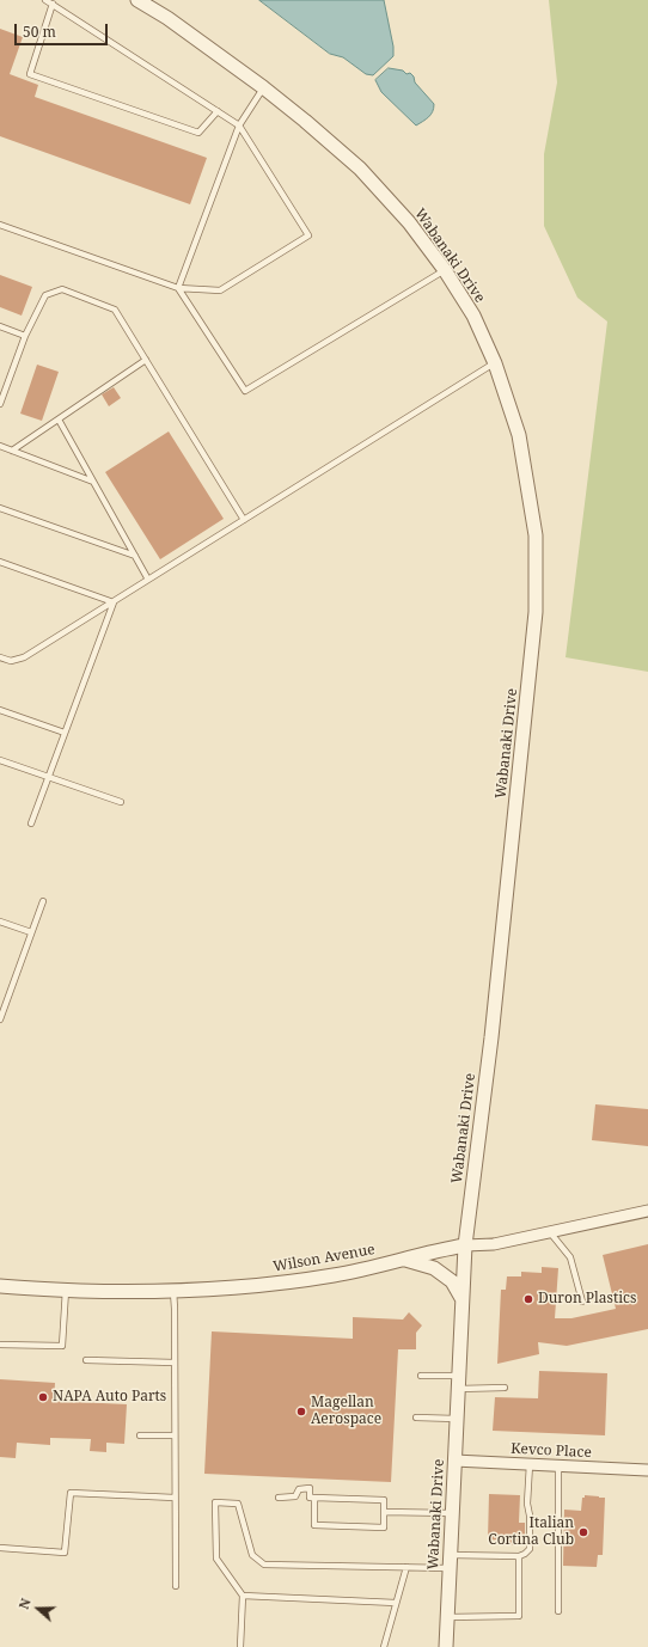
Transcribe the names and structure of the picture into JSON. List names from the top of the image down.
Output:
{
  "streets": {
    "street": ["Wabanaki Drive", "Wilson Avenue", "Kevco Place"]
  },
  "crossings": [
    ["Wabanaki Drive", "Wilson Avenue"],
    ["Wabanaki Drive", "Kevco Place"]
  ],
  "places": [
    "Duron Plastics",
    "NAPA Auto Parts",
    "Magellan Aerospace",
    "Italian Cortina Club"
  ],
  "scale_bar": "50 m",
  "north": "left"
}
